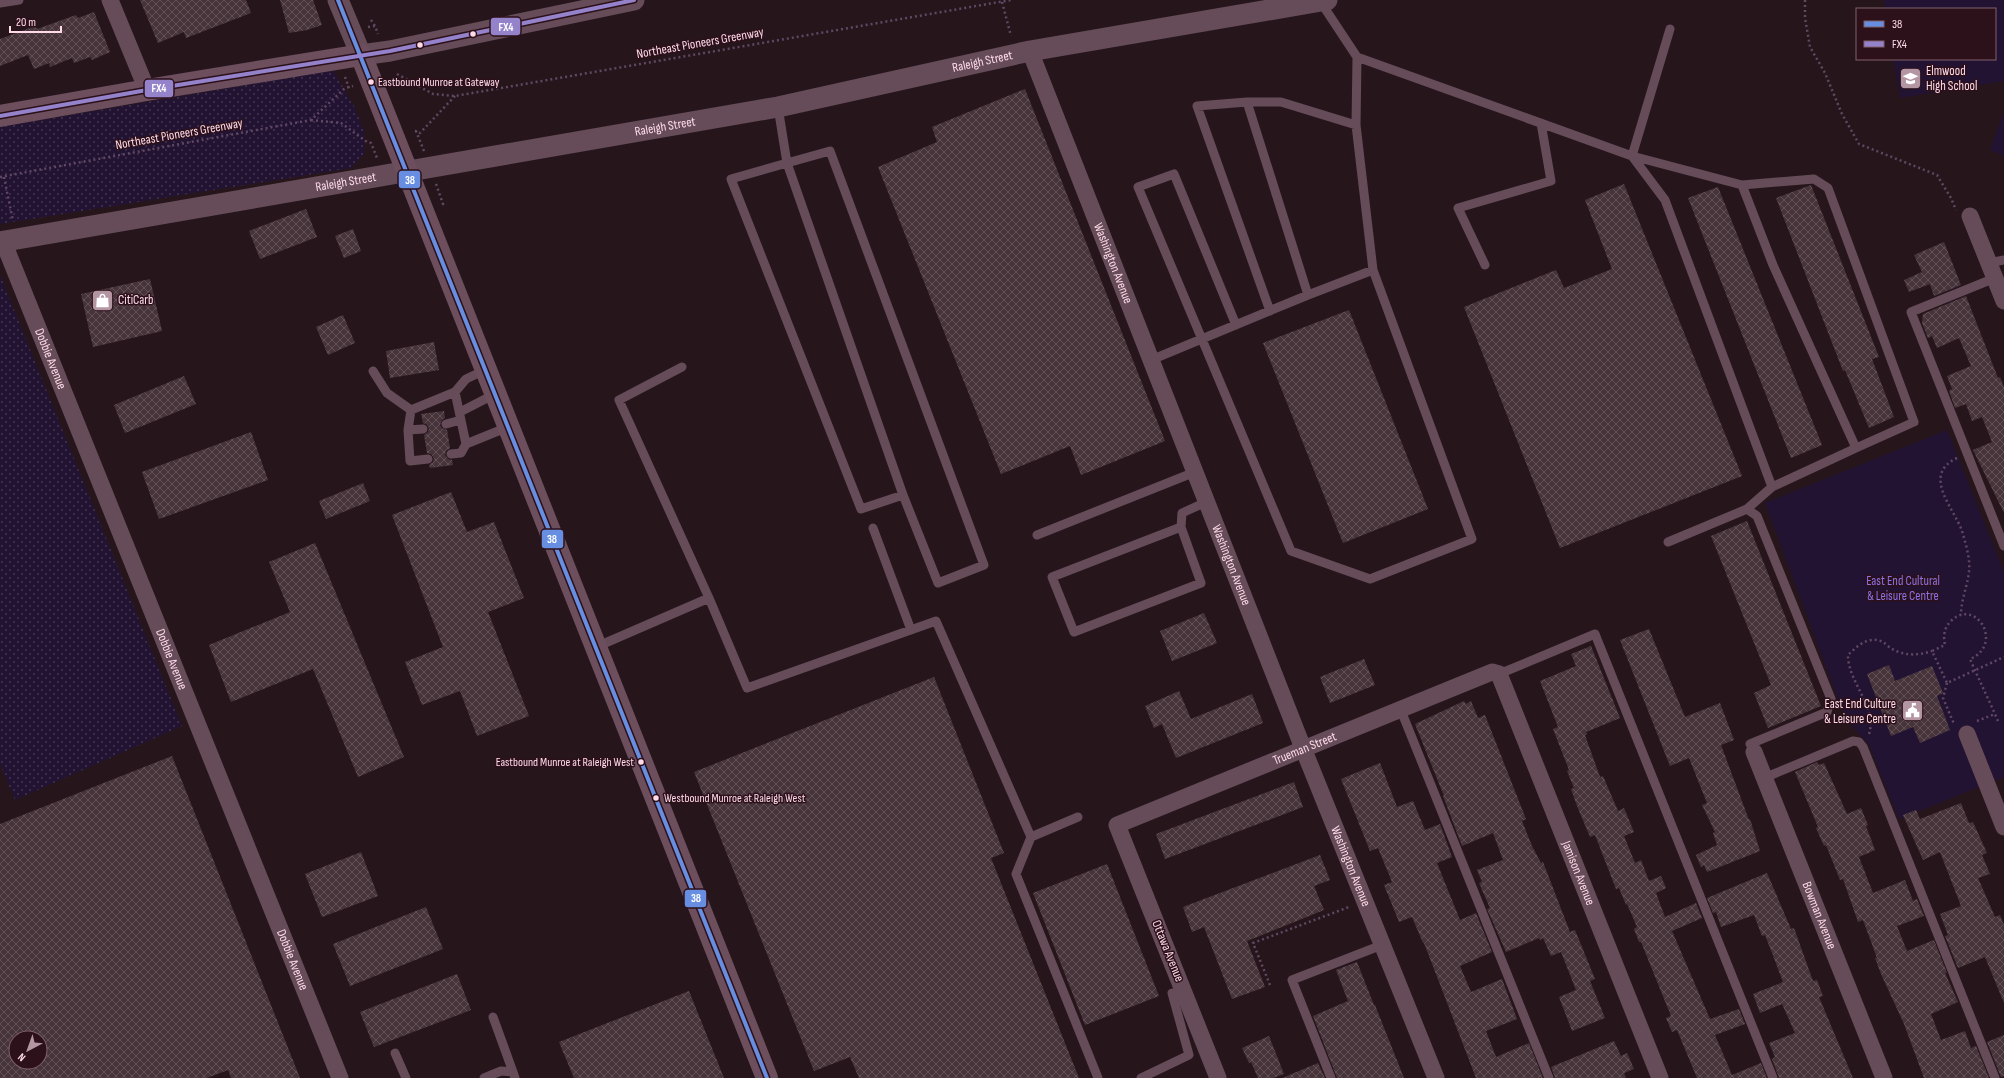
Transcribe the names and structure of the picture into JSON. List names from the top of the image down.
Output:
{
  "streets": {
    "street": [
      "Raleigh Street",
      "Washington Avenue",
      "Dobbie Avenue",
      "Trueman Street",
      "Jamison Avenue",
      "Bowman Avenue",
      "Ottawa Avenue"
    ],
    "path": ["Northeast Pioneers Greenway"]
  },
  "crossings": [
    ["Raleigh Street", "Washington Avenue"],
    ["Raleigh Street", "Dobbie Avenue"],
    ["Washington Avenue", "Trueman Street"],
    ["Trueman Street", "Jamison Avenue"],
    ["Trueman Street", "Ottawa Avenue"]
  ],
  "parks": ["East End Cultural & Leisure Centre"],
  "places": {
    "school or university": ["Elmwood High School"],
    "other": ["Eastbound Munroe at Gateway", "Eastbound Munroe at Raleigh West", "Westbound Munroe at Raleigh West"],
    "shop": ["CitiCarb"],
    "public building": ["East End Culture & Leisure Centre"]
  },
  "lines": ["transit line 38", "transit line FX4"],
  "legend": ["38", "FX4"],
  "scale_bar": "20 m",
  "north": "bottom left"
}
